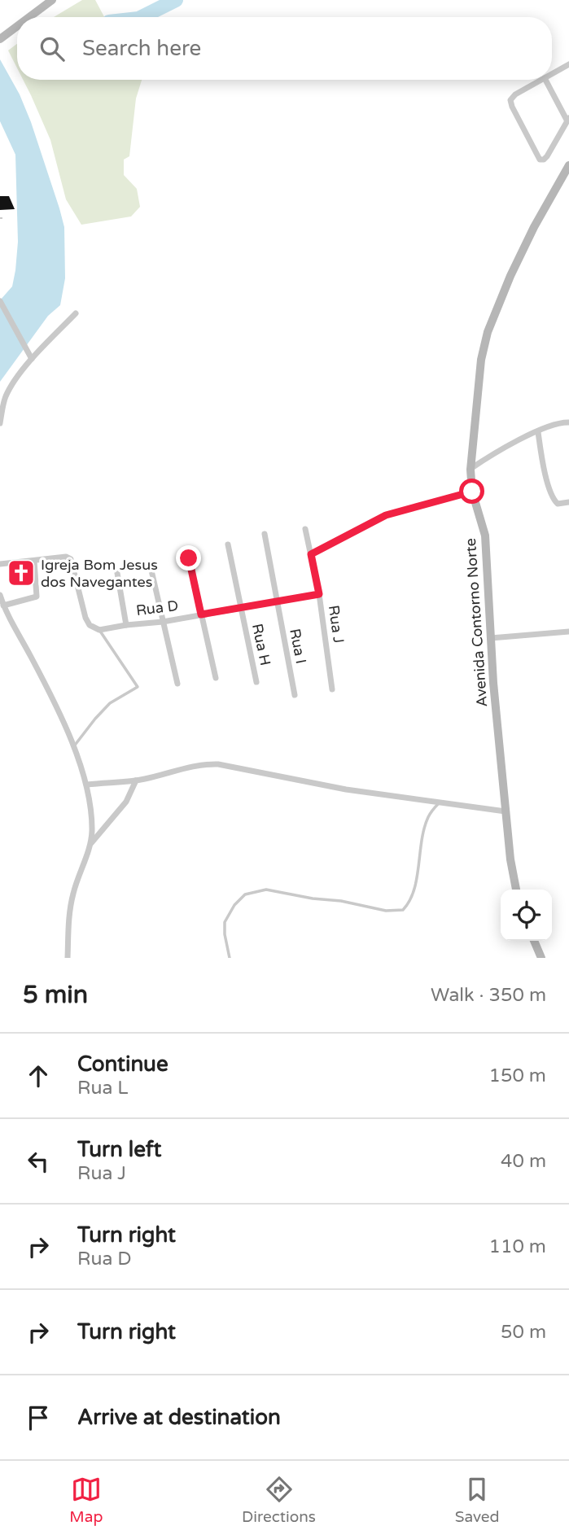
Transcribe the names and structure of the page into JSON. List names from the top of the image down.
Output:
{
  "streets": {
    "street": [
      "Rua D",
      "Avenida Contorno Norte",
      "Rua J",
      "Rua H",
      "Rua I"
    ]
  },
  "crossings": [
    ["Rua D", "Rua J"],
    ["Rua D", "Rua H"],
    ["Rua D", "Rua I"]
  ],
  "places": {
    "church": ["Igreja Bom Jesus dos Navegantes"]
  },
  "page": {
    "search": "Search here",
    "heading": ["5 min", "Walk · 350 m"],
    "list": [
      ["Continue", "Rua L", "150 m"],
      ["Turn left", "Rua J", "40 m"],
      ["Turn right", "Rua D", "110 m"],
      ["Turn right", "50 m"],
      "Arrive at destination"
    ],
    "nav": ["Map", "Directions", "Saved"]
  }
}
